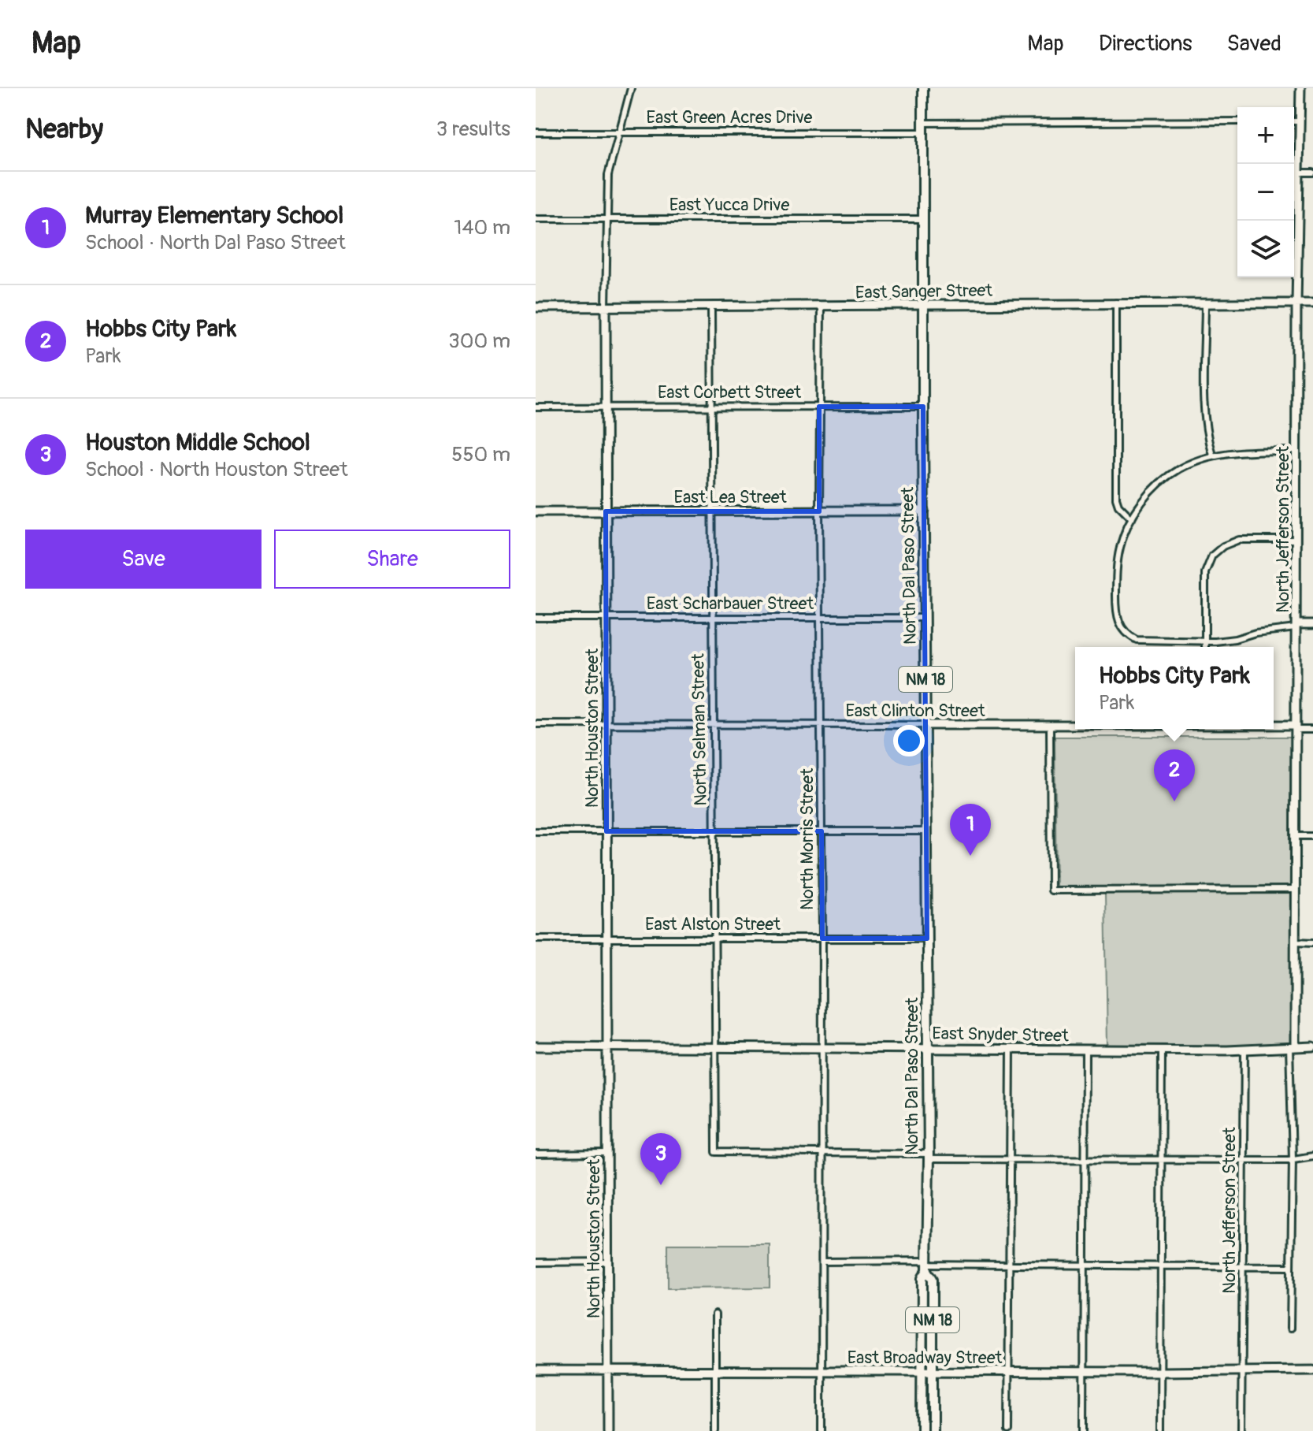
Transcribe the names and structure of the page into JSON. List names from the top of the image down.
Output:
{
  "streets": {
    "main road": ["North Dal Paso Street", "NM 18"],
    "street": [
      "East Green Acres Drive",
      "East Yucca Drive",
      "East Sanger Street",
      "East Corbett Street",
      "East Lea Street",
      "North Jefferson Street",
      "East Scharbauer Street",
      "East Clinton Street",
      "North Houston Street",
      "North Selman Street",
      "North Morris Street",
      "East Alston Street",
      "East Snyder Street",
      "East Broadway Street"
    ]
  },
  "crossings": [
    ["East Green Acres Drive", "North Dal Paso Street"],
    ["East Green Acres Drive", "North Houston Street"],
    ["East Yucca Drive", "North Dal Paso Street"],
    ["East Yucca Drive", "North Houston Street"],
    ["East Sanger Street", "North Jefferson Street"],
    ["East Sanger Street", "North Dal Paso Street"],
    ["East Sanger Street", "North Houston Street"],
    ["East Sanger Street", "North Selman Street"],
    ["East Sanger Street", "North Morris Street"],
    ["East Corbett Street", "North Dal Paso Street"],
    ["East Corbett Street", "North Houston Street"],
    ["East Corbett Street", "North Selman Street"],
    ["East Corbett Street", "North Morris Street"],
    ["East Lea Street", "North Dal Paso Street"],
    ["East Lea Street", "North Houston Street"],
    ["East Lea Street", "North Selman Street"],
    ["East Lea Street", "North Morris Street"],
    ["North Jefferson Street", "East Clinton Street"],
    ["North Jefferson Street", "East Snyder Street"],
    ["North Jefferson Street", "East Broadway Street"],
    ["North Dal Paso Street", "East Scharbauer Street"],
    ["North Dal Paso Street", "NM 18"],
    ["North Dal Paso Street", "East Clinton Street"],
    ["North Dal Paso Street", "East Alston Street"],
    ["North Dal Paso Street", "East Snyder Street"],
    ["North Dal Paso Street", "East Broadway Street"],
    ["East Scharbauer Street", "North Houston Street"],
    ["East Scharbauer Street", "North Selman Street"],
    ["East Scharbauer Street", "North Morris Street"],
    ["NM 18", "East Broadway Street"],
    ["East Clinton Street", "North Houston Street"],
    ["East Clinton Street", "North Selman Street"],
    ["East Clinton Street", "North Morris Street"],
    ["North Houston Street", "East Alston Street"],
    ["North Houston Street", "East Snyder Street"],
    ["North Houston Street", "East Broadway Street"],
    ["North Selman Street", "North Morris Street"],
    ["North Selman Street", "East Alston Street"],
    ["North Selman Street", "East Snyder Street"],
    ["North Morris Street", "East Alston Street"],
    ["North Morris Street", "East Snyder Street"],
    ["North Morris Street", "East Broadway Street"]
  ],
  "page": {
    "header": "Map",
    "nav": ["Map", "Directions", "Saved"],
    "heading": ["Nearby", "3 results"],
    "map_buttons": ["+", "−"],
    "list": [
      {
        "mark": "1",
        "name": "Murray Elementary School",
        "note": "School · North Dal Paso Street",
        "value": "140 m"
      },
      {
        "mark": "2",
        "name": "Hobbs City Park",
        "note": "Park",
        "value": "300 m"
      },
      {
        "mark": "3",
        "name": "Houston Middle School",
        "note": "School · North Houston Street",
        "value": "550 m"
      }
    ],
    "buttons": ["Save", "Share"],
    "popup": ["Hobbs City Park", "Park"],
    "pins": ["2", "1", "3"]
  }
}
